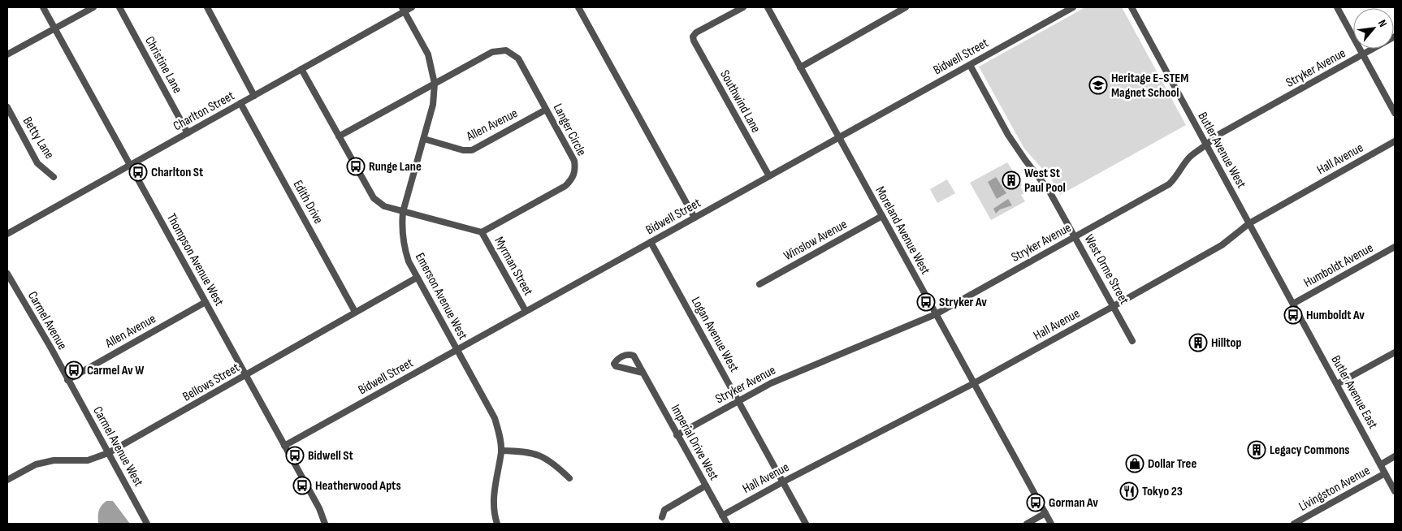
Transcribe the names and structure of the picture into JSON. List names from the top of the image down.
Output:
{
  "streets": {
    "street": [
      "Bidwell Street",
      "Christine Lane",
      "Stryker Avenue",
      "Southwind Lane",
      "Charlton Street",
      "Allen Avenue",
      "Langer Circle",
      "Betty Lane",
      "Butler Avenue West",
      "Hall Avenue",
      "Edith Drive",
      "Moreland Avenue West",
      "Winslow Avenue",
      "Thompson Avenue West",
      "Humboldt Avenue",
      "Myrman Street",
      "West Orme Street",
      "Emerson Avenue West",
      "Carmel Avenue",
      "Logan Avenue West",
      "Bellows Street",
      "Butler Avenue East",
      "Imperial Drive West",
      "Carmel Avenue West",
      "Livingston Avenue"
    ]
  },
  "crossings": [
    ["Bidwell Street", "Southwind Lane"],
    ["Bidwell Street", "Moreland Avenue West"],
    ["Bidwell Street", "Thompson Avenue West"],
    ["Bidwell Street", "Myrman Street"],
    ["Bidwell Street", "West Orme Street"],
    ["Bidwell Street", "Emerson Avenue West"],
    ["Bidwell Street", "Logan Avenue West"],
    ["Christine Lane", "Charlton Street"],
    ["Stryker Avenue", "Butler Avenue West"],
    ["Stryker Avenue", "Moreland Avenue West"],
    ["Stryker Avenue", "West Orme Street"],
    ["Stryker Avenue", "Logan Avenue West"],
    ["Stryker Avenue", "Imperial Drive West"],
    ["Charlton Street", "Edith Drive"],
    ["Charlton Street", "Thompson Avenue West"],
    ["Charlton Street", "Emerson Avenue West"],
    ["Allen Avenue", "Langer Circle"],
    ["Allen Avenue", "Thompson Avenue West"],
    ["Allen Avenue", "Emerson Avenue West"],
    ["Allen Avenue", "Carmel Avenue"],
    ["Allen Avenue", "Carmel Avenue West"],
    ["Langer Circle", "Myrman Street"],
    ["Langer Circle", "Emerson Avenue West"],
    ["Butler Avenue West", "Hall Avenue"],
    ["Butler Avenue West", "Humboldt Avenue"],
    ["Butler Avenue West", "Butler Avenue East"],
    ["Hall Avenue", "Moreland Avenue West"],
    ["Hall Avenue", "West Orme Street"],
    ["Hall Avenue", "Logan Avenue West"],
    ["Hall Avenue", "Imperial Drive West"],
    ["Edith Drive", "Bellows Street"],
    ["Moreland Avenue West", "Winslow Avenue"],
    ["Thompson Avenue West", "Bellows Street"],
    ["Humboldt Avenue", "Butler Avenue East"],
    ["Emerson Avenue West", "Bellows Street"],
    ["Carmel Avenue", "Carmel Avenue West"],
    ["Bellows Street", "Carmel Avenue West"],
    ["Butler Avenue East", "Livingston Avenue"]
  ],
  "places": {
    "school or university": ["Heritage E-STEM Magnet School"],
    "bus stop": [
      "Runge Lane",
      "Charlton St",
      "Stryker Av",
      "Humboldt Av",
      "Carmel Av W",
      "Bidwell St",
      "Heatherwood Apts",
      "Gorman Av"
    ],
    "building": ["West St Paul Pool", "Hilltop", "Legacy Commons"],
    "shop": ["Dollar Tree"],
    "restaurant": ["Tokyo 23"]
  },
  "north": "top right"
}
